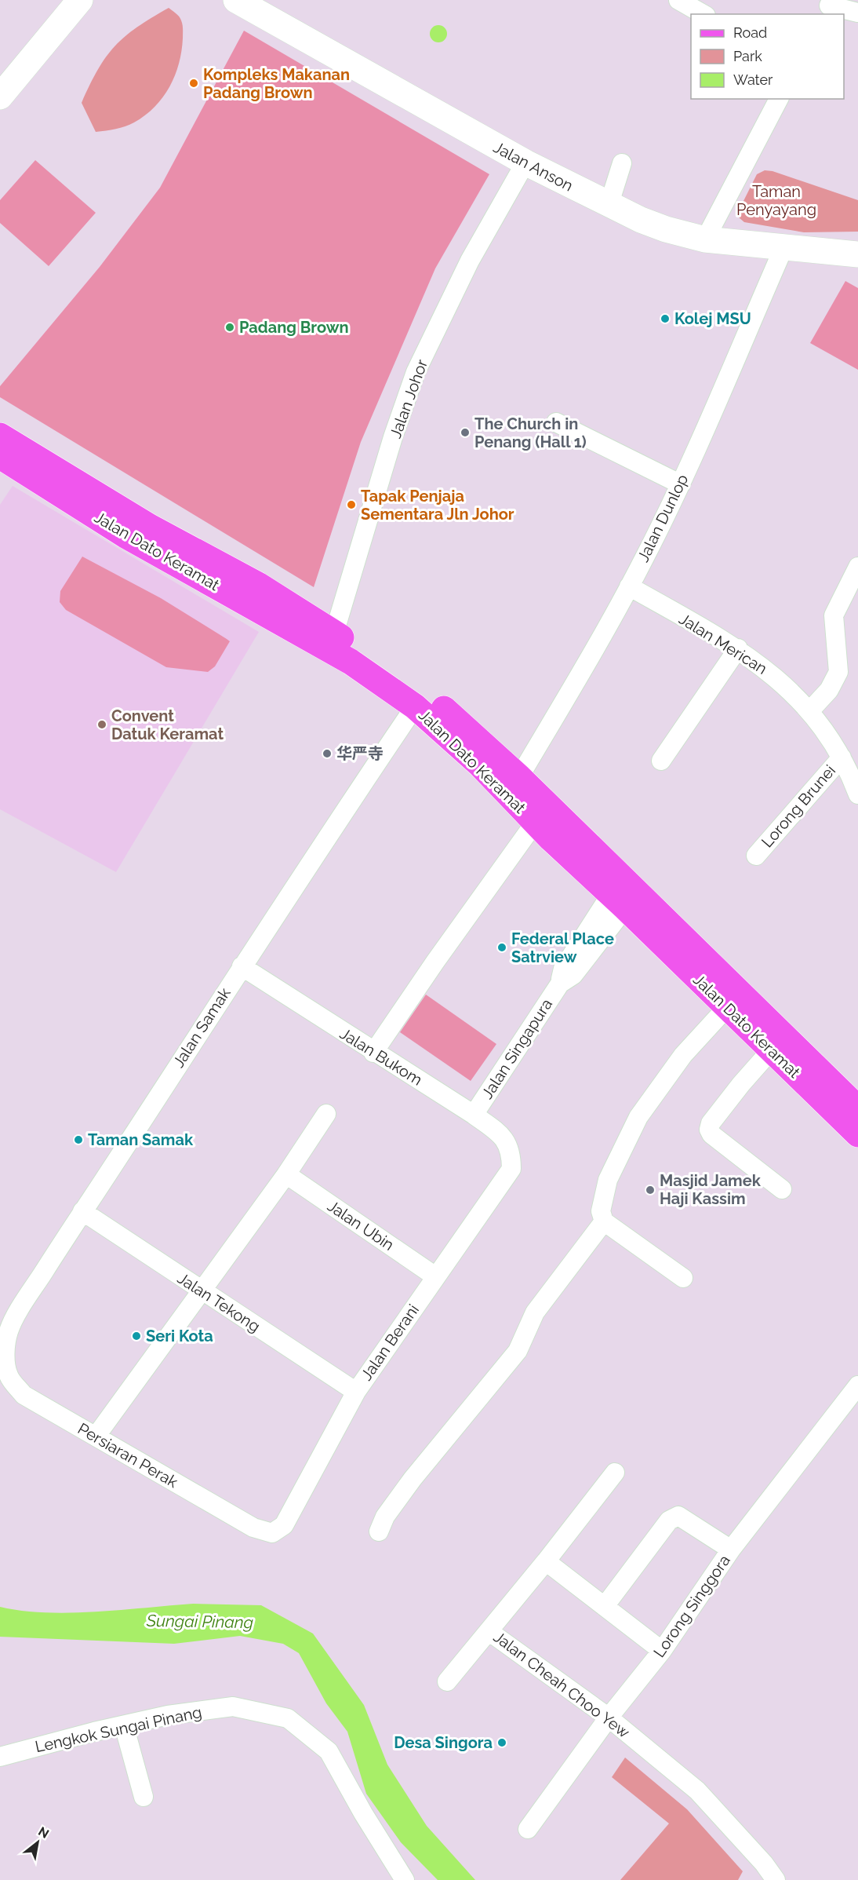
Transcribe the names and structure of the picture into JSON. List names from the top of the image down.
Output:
{
  "streets": {
    "main road": ["Jalan Anson", "Jalan Dato Keramat"],
    "street": [
      "Jalan Johor",
      "Jalan Dunlop",
      "Jalan Merican",
      "Lorong Brunei",
      "Jalan Samak",
      "Jalan Singapura",
      "Jalan Bukom",
      "Jalan Ubin",
      "Jalan Tekong",
      "Jalan Berani",
      "Persiaran Perak",
      "Lorong Singgora",
      "Jalan Cheah Choo Yew",
      "Lengkok Sungai Pinang"
    ]
  },
  "crossings": [
    ["Jalan Anson", "Jalan Johor"],
    ["Jalan Anson", "Jalan Dunlop"],
    ["Jalan Johor", "Jalan Dato Keramat"],
    ["Jalan Dunlop", "Jalan Dato Keramat"],
    ["Jalan Dunlop", "Jalan Merican"],
    ["Jalan Dato Keramat", "Jalan Samak"],
    ["Jalan Dato Keramat", "Jalan Singapura"],
    ["Jalan Merican", "Lorong Brunei"],
    ["Jalan Samak", "Jalan Bukom"],
    ["Jalan Samak", "Jalan Tekong"],
    ["Jalan Samak", "Persiaran Perak"],
    ["Jalan Singapura", "Jalan Bukom"],
    ["Jalan Bukom", "Jalan Berani"],
    ["Jalan Ubin", "Jalan Berani"],
    ["Jalan Tekong", "Jalan Berani"],
    ["Jalan Berani", "Persiaran Perak"],
    ["Lorong Singgora", "Jalan Cheah Choo Yew"]
  ],
  "water": ["Sungai Pinang"],
  "parks": ["Taman Penyayang"],
  "places": [
    "Kompleks Makanan Padang Brown",
    "Kolej MSU",
    "Padang Brown",
    "The Church in Penang (Hall 1)",
    "Tapak Penjaja Sementara Jln Johor",
    "Convent Datuk Keramat",
    "华严寺",
    "Federal Place Satrview",
    "Taman Samak",
    "Masjid Jamek Haji Kassim",
    "Seri Kota",
    "Desa Singora"
  ],
  "legend": ["Road", "Park", "Water"],
  "north": "top right"
}
